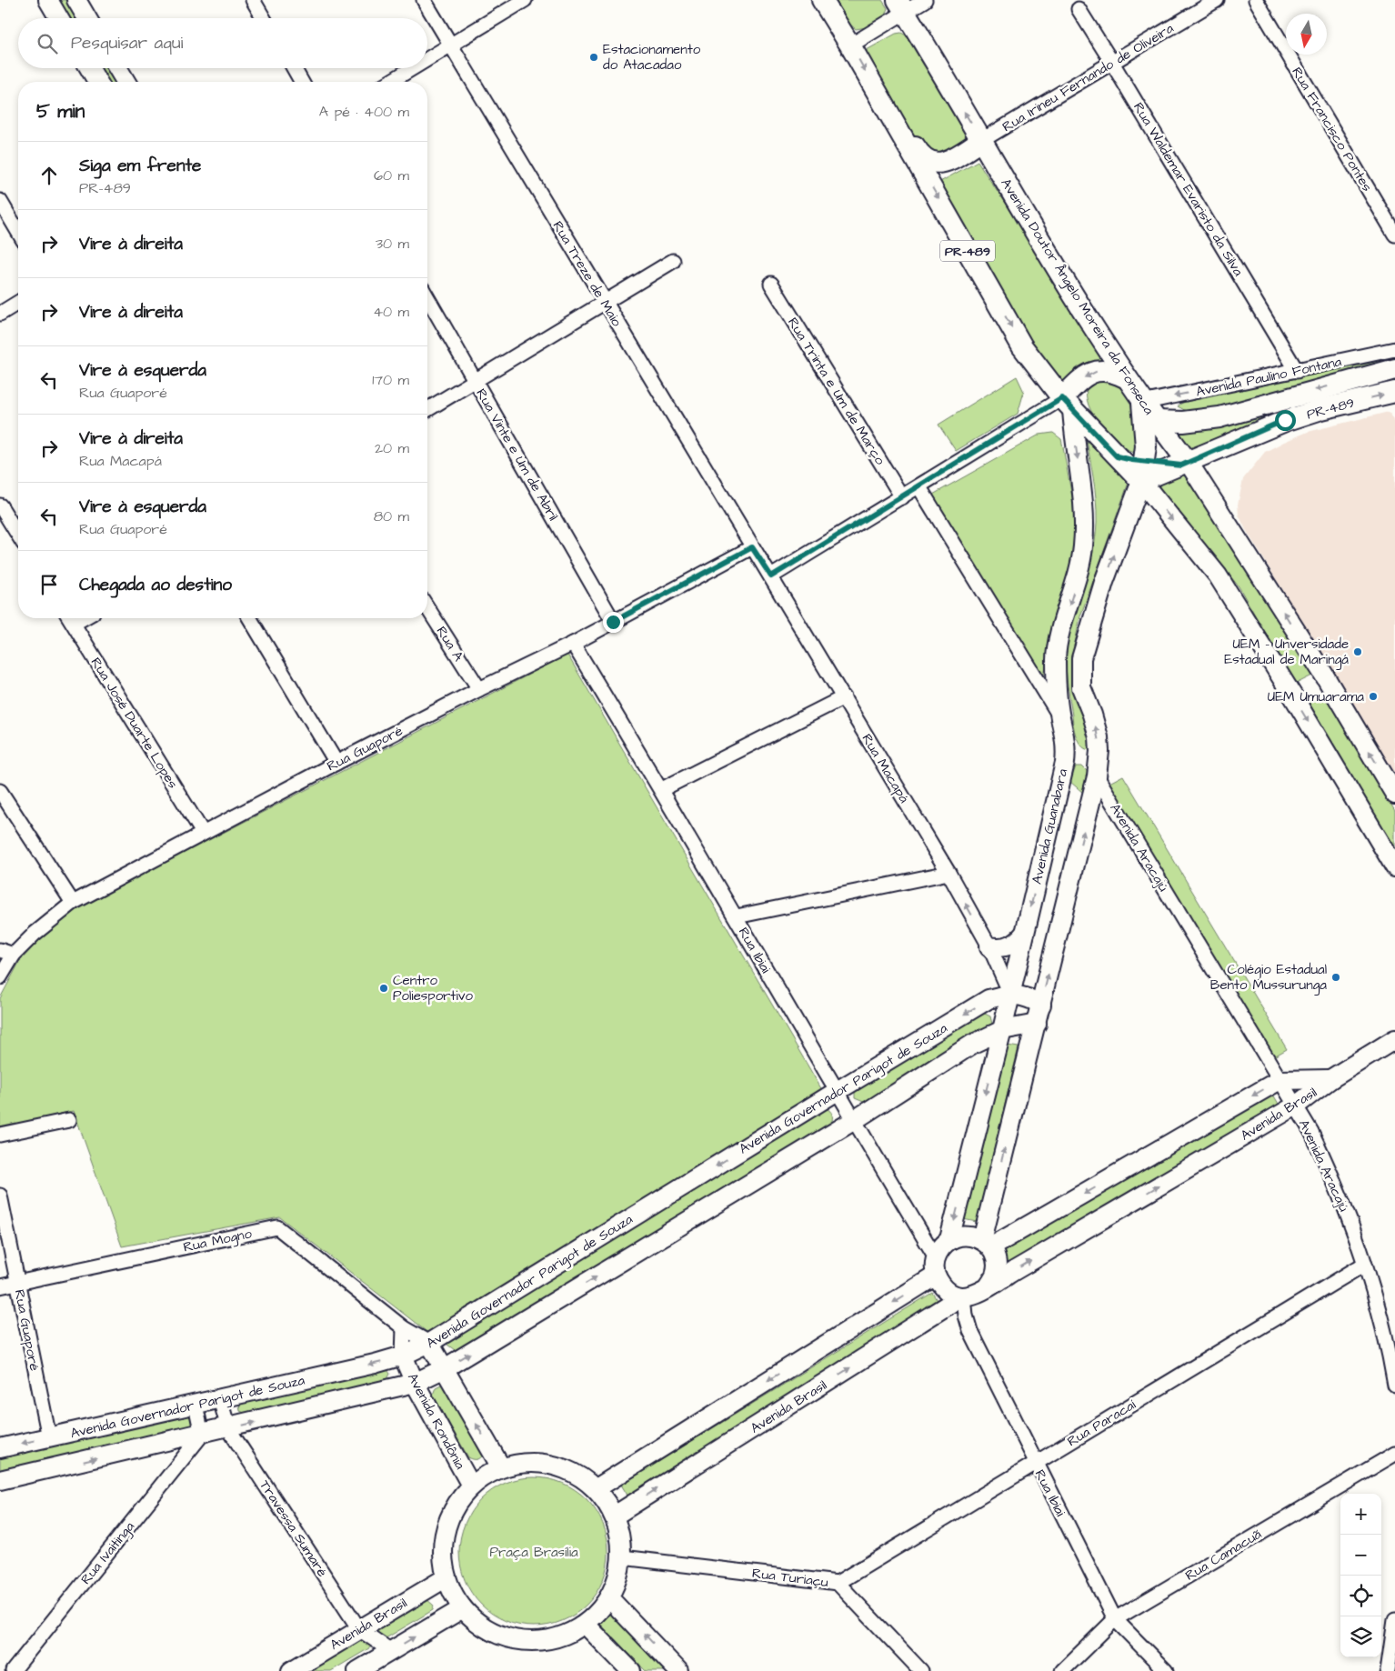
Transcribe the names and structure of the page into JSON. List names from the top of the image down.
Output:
{
  "streets": {
    "main road": ["PR-489", "Avenida Doutor Ângelo Moreira da Fonseca"],
    "street": [
      "Rua Irineu Fernando de Oliveira",
      "Rua Francisco Pontes",
      "Rua Waldemar Evaristo da Silva",
      "Rua Treze de Maio",
      "Avenida Paulino Fontana",
      "Rua Trinta e Um de Março",
      "Rua Vinte e Um de Abril",
      "Rua A",
      "Rua José Duarte Lopes",
      "Rua Guaporé",
      "Rua Macapá",
      "Avenida Guanabara",
      "Avenida Aracajú",
      "Rua Ibiai",
      "Avenida Governador Parigot de Souza",
      "Avenida Brasil",
      "Rua Mogno",
      "Avenida Rondônia",
      "Rua Paracaí",
      "Travessa Sumaré",
      "Rua Ivaitinga",
      "Rua Camacuã",
      "Rua Turiaçu"
    ]
  },
  "crossings": [
    ["Rua Irineu Fernando de Oliveira", "Rua Waldemar Evaristo da Silva"],
    ["Rua Irineu Fernando de Oliveira", "Avenida Doutor Ângelo Moreira da Fonseca"],
    ["Rua Waldemar Evaristo da Silva", "Avenida Paulino Fontana"],
    ["PR-489", "Avenida Doutor Ângelo Moreira da Fonseca"],
    ["PR-489", "Avenida Guanabara"],
    ["Rua Treze de Maio", "Rua Guaporé"],
    ["Rua Treze de Maio", "Rua Macapá"],
    ["Avenida Doutor Ângelo Moreira da Fonseca", "Avenida Paulino Fontana"],
    ["Rua Vinte e Um de Abril", "Rua Guaporé"],
    ["Rua A", "Rua Guaporé"],
    ["Rua José Duarte Lopes", "Rua Guaporé"],
    ["Rua Guaporé", "Rua Macapá"],
    ["Rua Guaporé", "Rua Ibiai"],
    ["Rua Guaporé", "Avenida Governador Parigot de Souza"],
    ["Rua Guaporé", "Rua Mogno"],
    ["Rua Macapá", "Avenida Guanabara"],
    ["Rua Macapá", "Avenida Governador Parigot de Souza"],
    ["Avenida Guanabara", "Rua Ibiai"],
    ["Avenida Guanabara", "Avenida Governador Parigot de Souza"],
    ["Avenida Guanabara", "Avenida Brasil"],
    ["Avenida Aracajú", "Avenida Brasil"],
    ["Avenida Aracajú", "Rua Paracaí"],
    ["Rua Ibiai", "Avenida Governador Parigot de Souza"],
    ["Rua Ibiai", "Avenida Brasil"],
    ["Rua Ibiai", "Rua Paracaí"],
    ["Rua Ibiai", "Rua Camacuã"],
    ["Avenida Governador Parigot de Souza", "Rua Mogno"],
    ["Avenida Governador Parigot de Souza", "Avenida Rondônia"],
    ["Avenida Governador Parigot de Souza", "Travessa Sumaré"],
    ["Avenida Brasil", "Travessa Sumaré"],
    ["Rua Paracaí", "Rua Turiaçu"]
  ],
  "one_way": ["Avenida Doutor Ângelo Moreira da Fonseca", "Avenida Paulino Fontana"],
  "parks": ["Praça Brasília"],
  "places": [
    "Estacionamento do Atacadao",
    "UEM - Unversidade Estadual de Maringá",
    "UEM Umuarama",
    "Colégio Estadual Bento Mussurunga",
    "Centro Poliesportivo"
  ],
  "north": "bottom",
  "page": {
    "search": "Pesquisar aqui",
    "heading": ["5 min", "A pé · 400 m"],
    "list": [
      ["Siga em frente", "PR-489", "60 m"],
      ["Vire à direita", "30 m"],
      ["Vire à direita", "40 m"],
      ["Vire à esquerda", "Rua Guaporé", "170 m"],
      ["Vire à direita", "Rua Macapá", "20 m"],
      ["Vire à esquerda", "Rua Guaporé", "80 m"],
      "Chegada ao destino"
    ],
    "map_buttons": ["+", "−"]
  }
}
